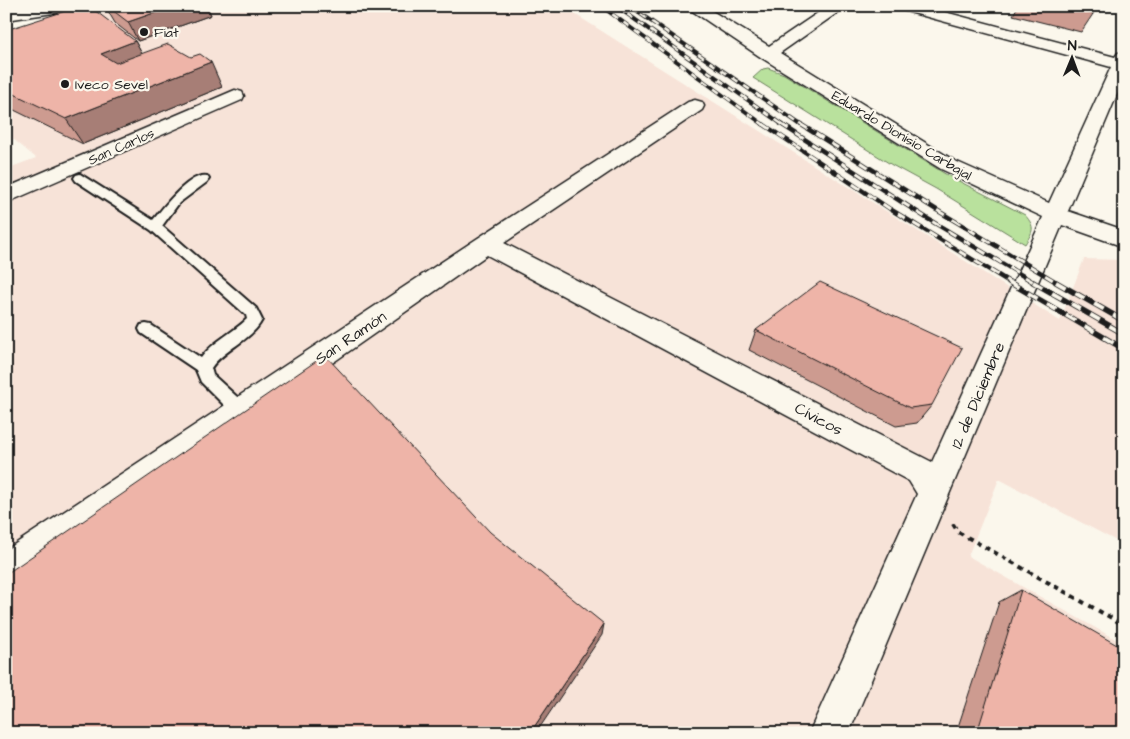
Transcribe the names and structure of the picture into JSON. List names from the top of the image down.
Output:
{
  "streets": {
    "street": [
      "Eduardo Dionisio Carbajal",
      "San Carlos",
      "San Ramón",
      "12 de Diciembre",
      "Cívicos"
    ]
  },
  "crossings": [
    ["Eduardo Dionisio Carbajal", "12 de Diciembre"],
    ["San Ramón", "Cívicos"],
    ["12 de Diciembre", "Cívicos"]
  ],
  "places": ["Fiat", "Iveco Sevel"],
  "north": "top"
}
